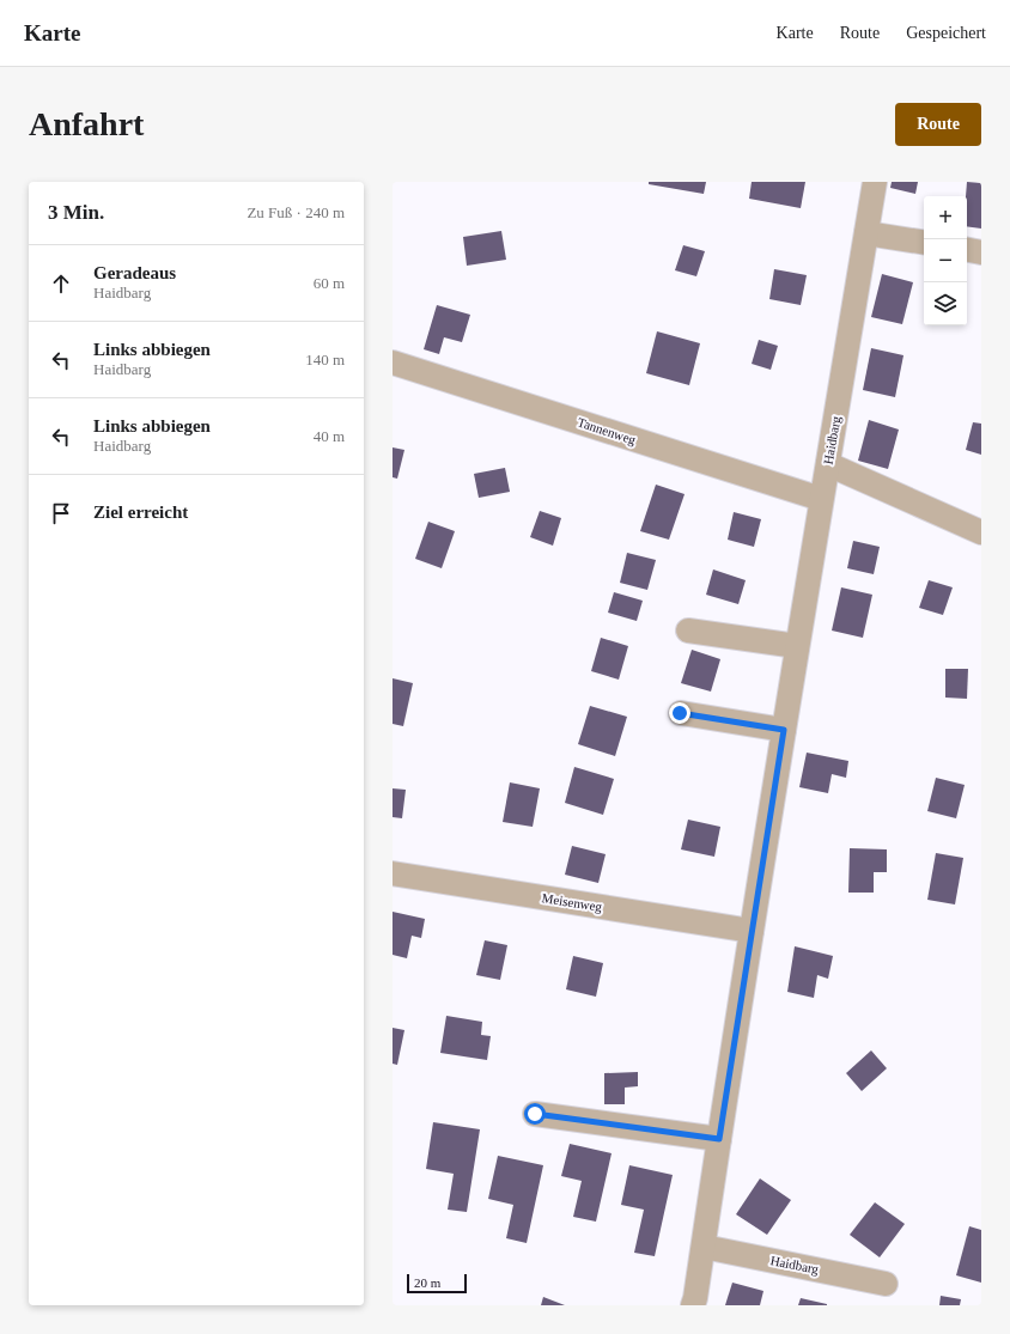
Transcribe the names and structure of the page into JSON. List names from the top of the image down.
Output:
{
  "streets": {
    "street": ["Tannenweg", "Haidbarg", "Meisenweg"]
  },
  "crossings": [
    ["Tannenweg", "Haidbarg"],
    ["Haidbarg", "Meisenweg"]
  ],
  "scale_bar": "20 m",
  "page": {
    "header": "Karte",
    "nav": ["Karte", "Route", "Gespeichert"],
    "buttons": "Route",
    "title": "Anfahrt",
    "heading": ["3 Min.", "Zu Fuß · 240 m"],
    "map_buttons": ["+", "−"],
    "list": [
      ["Geradeaus", "Haidbarg", "60 m"],
      ["Links abbiegen", "Haidbarg", "140 m"],
      ["Links abbiegen", "Haidbarg", "40 m"],
      "Ziel erreicht"
    ],
    "scale": "20 m"
  }
}
